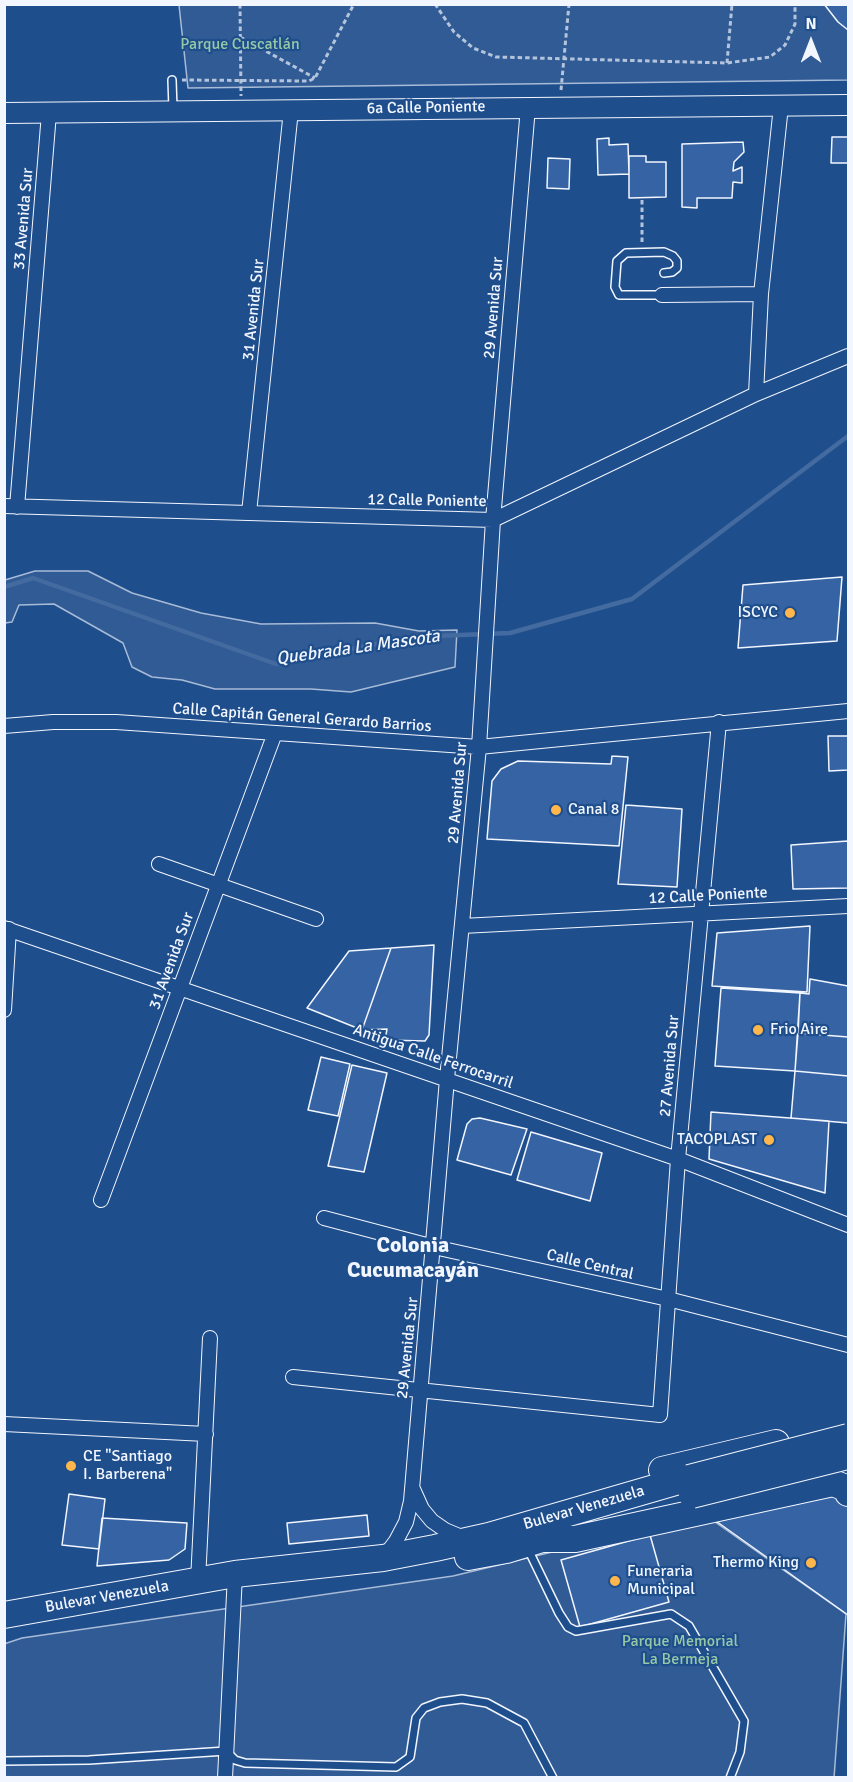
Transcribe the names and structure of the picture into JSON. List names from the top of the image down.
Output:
{
  "streets": {
    "highway": ["Bulevar Venezuela"],
    "street": [
      "6a Calle Poniente",
      "33 Avenida Sur",
      "29 Avenida Sur",
      "31 Avenida Sur",
      "12 Calle Poniente",
      "Calle Capitán General Gerardo Barrios",
      "Antigua Calle Ferrocarril",
      "27 Avenida Sur",
      "Calle Central"
    ]
  },
  "crossings": [
    ["6a Calle Poniente", "33 Avenida Sur"],
    ["6a Calle Poniente", "29 Avenida Sur"],
    ["6a Calle Poniente", "31 Avenida Sur"],
    ["33 Avenida Sur", "12 Calle Poniente"],
    ["29 Avenida Sur", "12 Calle Poniente"],
    ["29 Avenida Sur", "Calle Capitán General Gerardo Barrios"],
    ["29 Avenida Sur", "Antigua Calle Ferrocarril"],
    ["29 Avenida Sur", "27 Avenida Sur"],
    ["29 Avenida Sur", "Calle Central"],
    ["29 Avenida Sur", "Bulevar Venezuela"],
    ["31 Avenida Sur", "12 Calle Poniente"],
    ["31 Avenida Sur", "Calle Capitán General Gerardo Barrios"],
    ["31 Avenida Sur", "Antigua Calle Ferrocarril"],
    ["12 Calle Poniente", "27 Avenida Sur"],
    ["Calle Capitán General Gerardo Barrios", "27 Avenida Sur"],
    ["Antigua Calle Ferrocarril", "27 Avenida Sur"],
    ["27 Avenida Sur", "Calle Central"]
  ],
  "districts": ["Colonia Cucumacayán"],
  "water": ["Quebrada La Mascota"],
  "parks": ["Parque Cuscatlán", "Parque Memorial La Bermeja"],
  "places": [
    "ISCYC",
    "Canal 8",
    "Frio Aire",
    "TACOPLAST",
    "CE \"Santiago I. Barberena\"",
    "Thermo King",
    "Funeraria Municipal"
  ],
  "north": "top"
}
